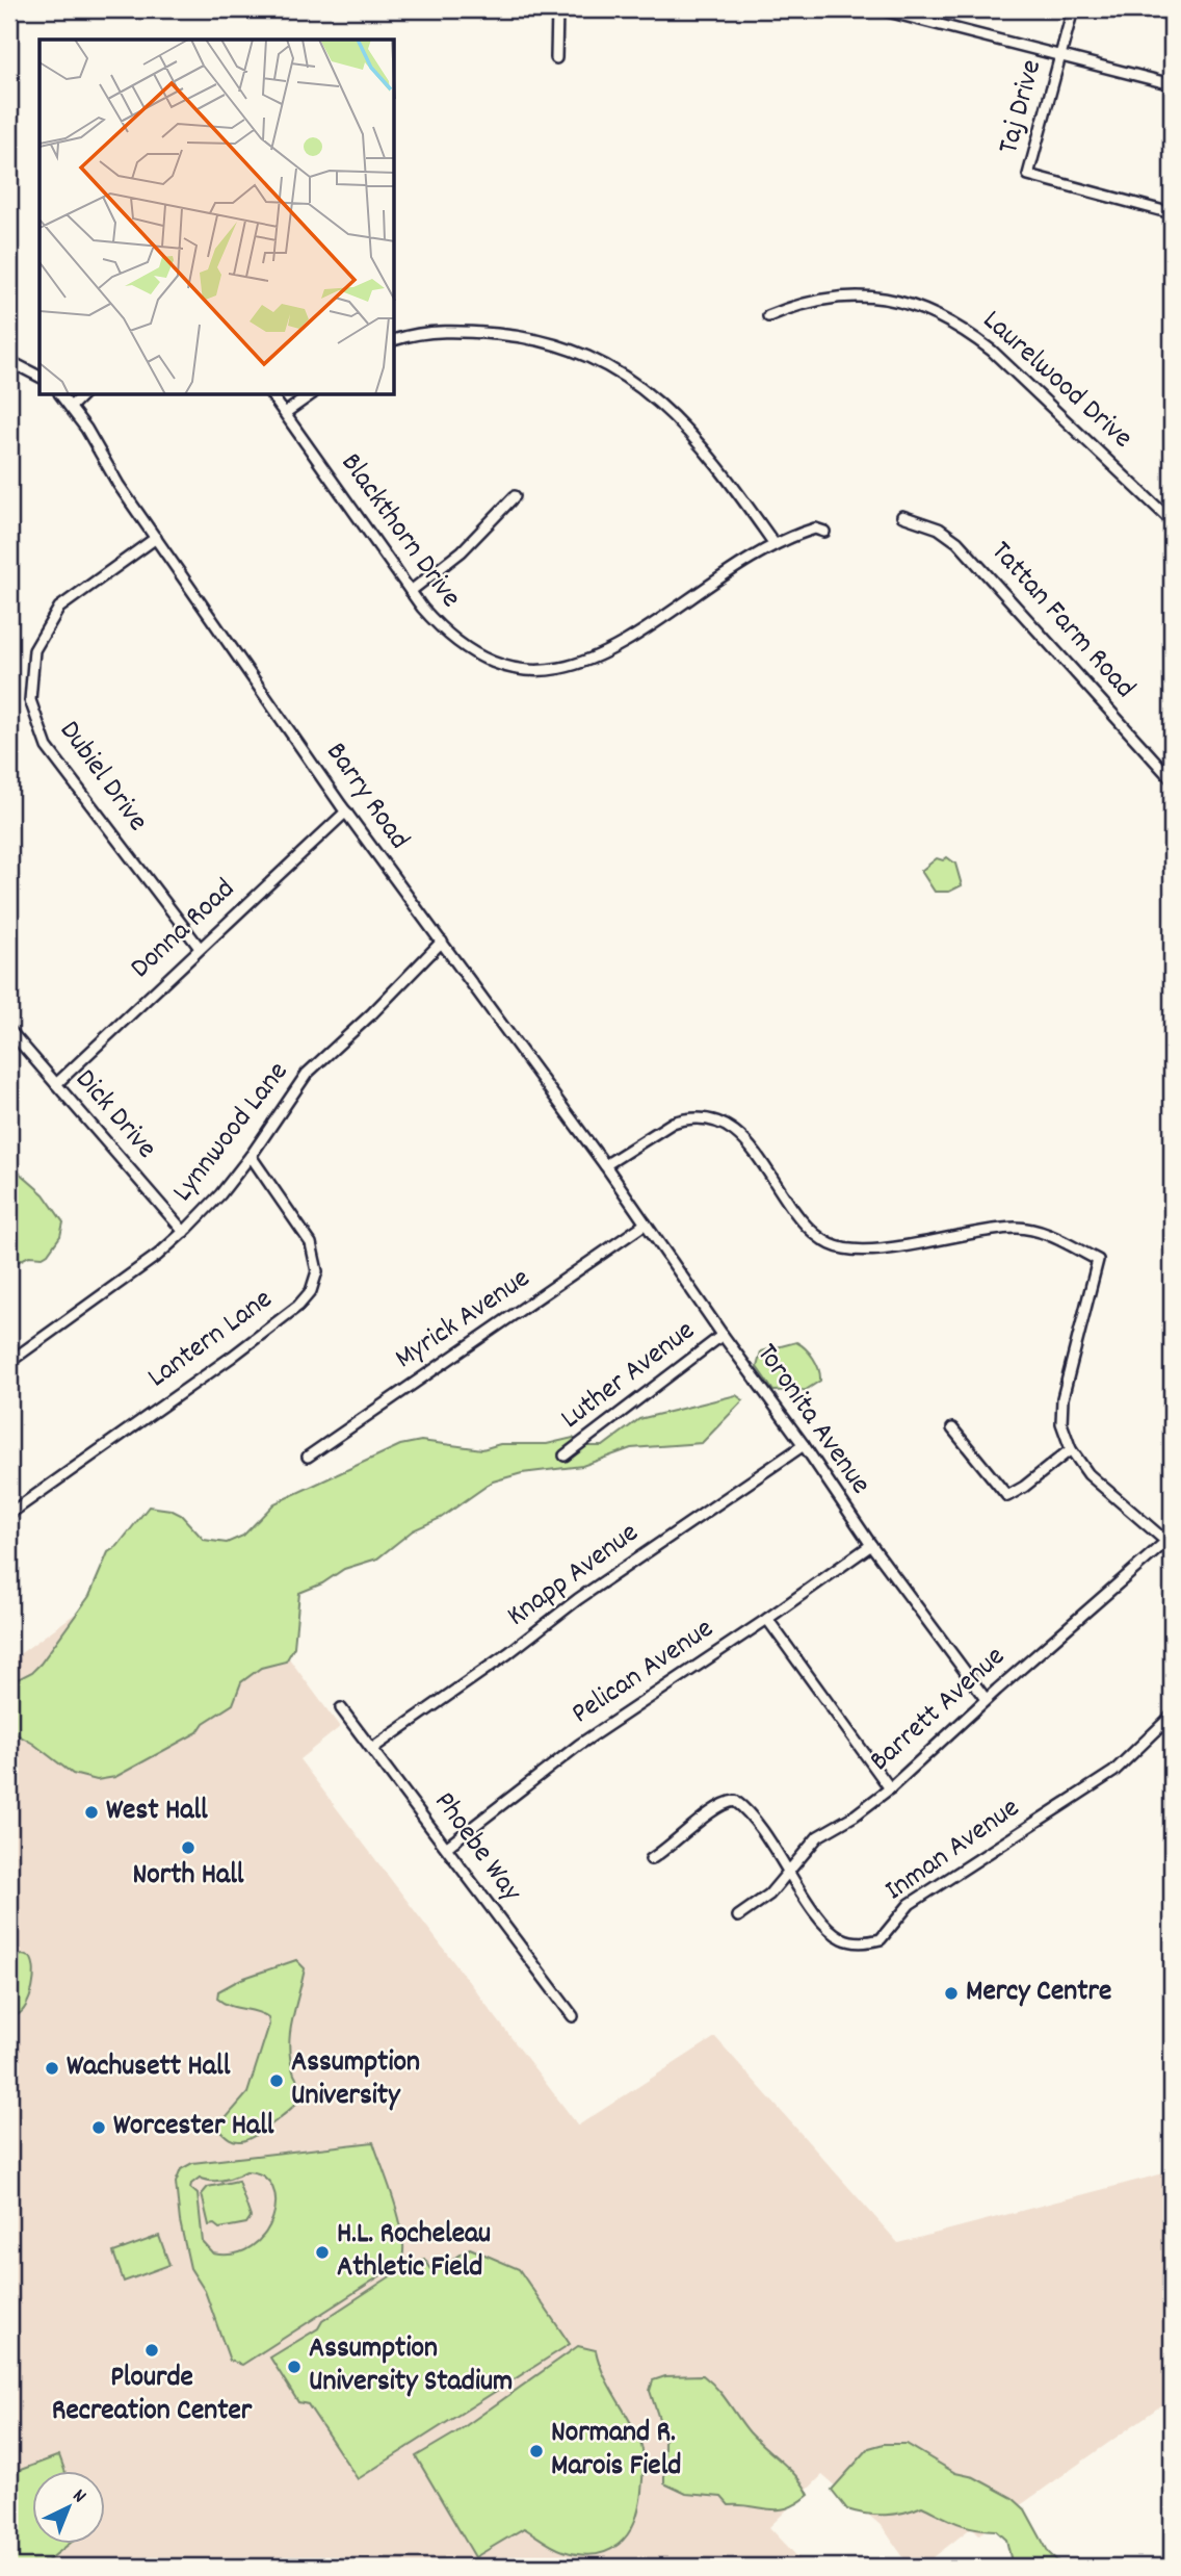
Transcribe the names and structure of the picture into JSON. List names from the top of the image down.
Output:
{
  "streets": {
    "street": [
      "Taj Drive",
      "Laurelwood Drive",
      "Blackthorn Drive",
      "Tattan Farm Road",
      "Dubiel Drive",
      "Barry Road",
      "Donna Road",
      "Dick Drive",
      "Lynnwood Lane",
      "Myrick Avenue",
      "Lantern Lane",
      "Luther Avenue",
      "Toronita Avenue",
      "Knapp Avenue",
      "Pelican Avenue",
      "Barrett Avenue",
      "Phoebe Way",
      "Inman Avenue"
    ]
  },
  "crossings": [
    ["Dubiel Drive", "Barry Road"],
    ["Dubiel Drive", "Donna Road"],
    ["Barry Road", "Donna Road"],
    ["Barry Road", "Lynnwood Lane"],
    ["Barry Road", "Toronita Avenue"],
    ["Donna Road", "Dick Drive"],
    ["Dick Drive", "Lynnwood Lane"],
    ["Lynnwood Lane", "Lantern Lane"],
    ["Myrick Avenue", "Toronita Avenue"],
    ["Luther Avenue", "Toronita Avenue"],
    ["Toronita Avenue", "Knapp Avenue"],
    ["Toronita Avenue", "Pelican Avenue"],
    ["Toronita Avenue", "Barrett Avenue"],
    ["Knapp Avenue", "Phoebe Way"],
    ["Pelican Avenue", "Phoebe Way"],
    ["Barrett Avenue", "Inman Avenue"]
  ],
  "places": [
    "West Hall",
    "North Hall",
    "Mercy Centre",
    "Wachusett Hall",
    "Assumption University",
    "Worcester Hall",
    "H.L. Rocheleau Athletic Field",
    "Plourde Recreation Center",
    "Assumption University Stadium",
    "Normand R. Marois Field"
  ],
  "north": "top right"
}
